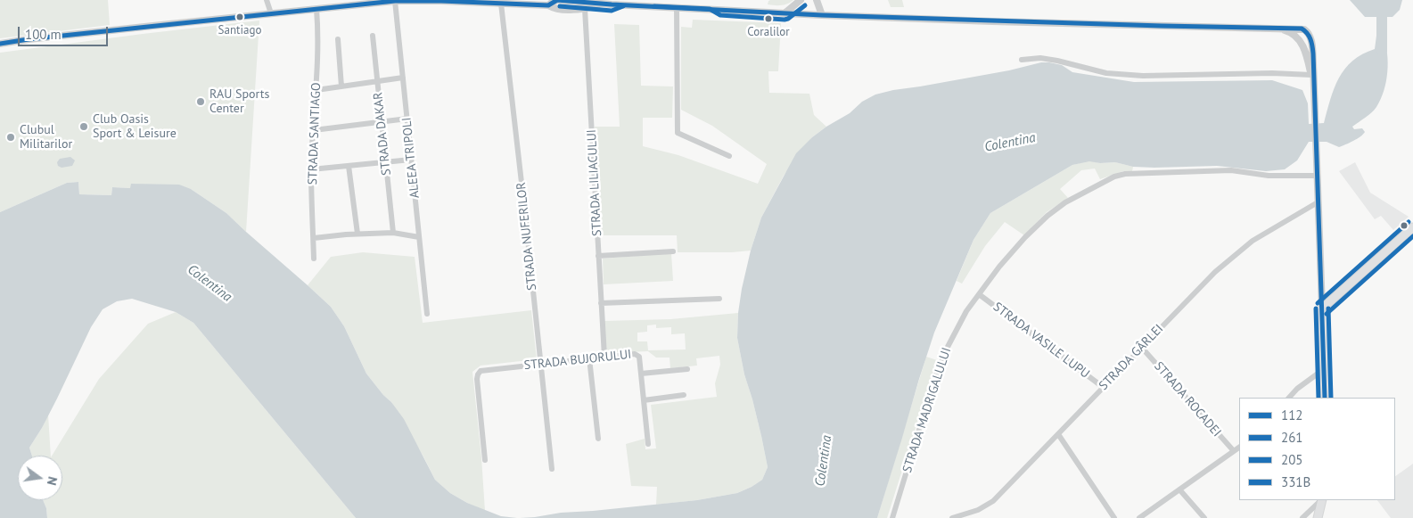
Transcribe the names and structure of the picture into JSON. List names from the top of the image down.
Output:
{
  "streets": {
    "street": [
      "STRADA SANTIAGO",
      "STRADA DAKAR",
      "ALEEA TRIPOLI",
      "STRADA LILIACULUI",
      "STRADA NUFERILOR",
      "STRADA VASILE LUPU",
      "STRADA GÂRLEI",
      "STRADA BUJORULUI",
      "STRADA ROCADEI",
      "STRADA MADRIGALULUI"
    ]
  },
  "crossings": [
    ["STRADA LILIACULUI", "STRADA BUJORULUI"],
    ["STRADA NUFERILOR", "STRADA BUJORULUI"],
    ["STRADA VASILE LUPU", "STRADA GÂRLEI"],
    ["STRADA VASILE LUPU", "STRADA MADRIGALULUI"],
    ["STRADA GÂRLEI", "STRADA ROCADEI"]
  ],
  "water": ["Colentina"],
  "places": [
    "Santiago",
    "Coralilor",
    "RAU Sports Center",
    "Club Oasis Sport & Leisure",
    "Clubul Militarilor"
  ],
  "lines": [
    "transit line 112",
    "transit line 331B",
    "transit line 205",
    "transit line 261"
  ],
  "legend": [
    "112",
    "261",
    "205",
    "331B"
  ],
  "scale_bar": "100 m",
  "north": "right"
}
